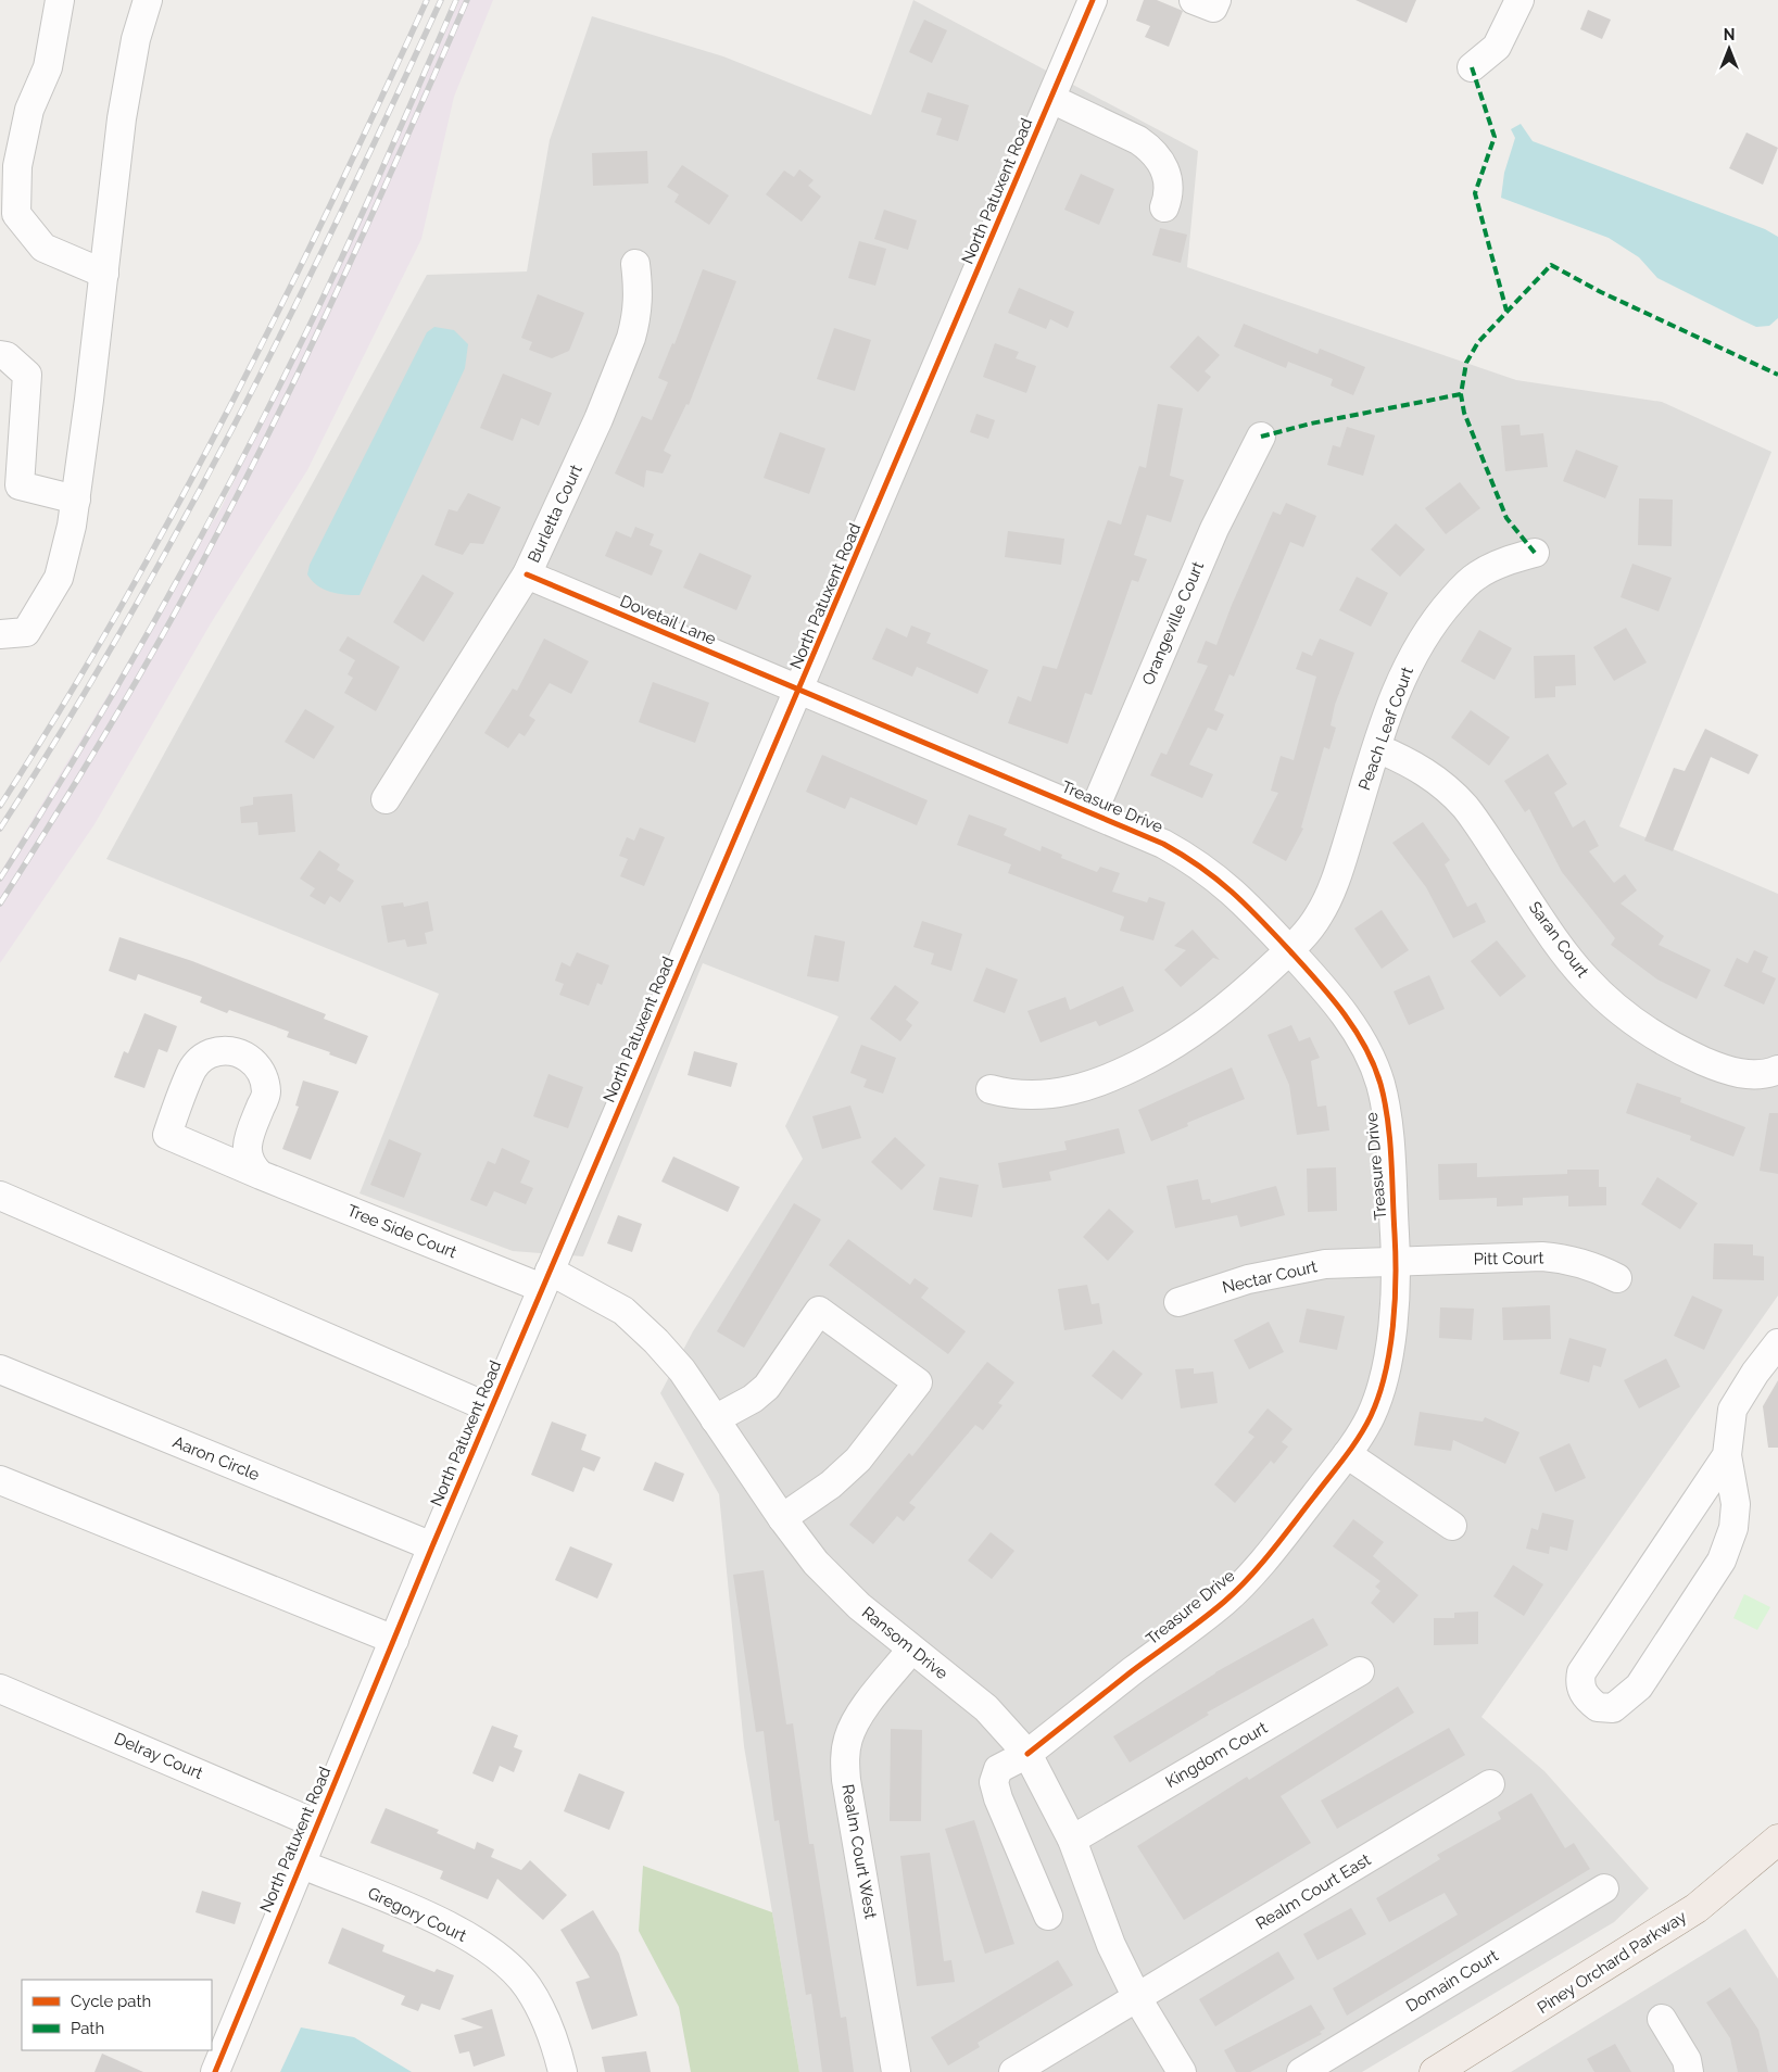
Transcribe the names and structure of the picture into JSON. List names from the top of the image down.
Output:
{
  "streets": {
    "main road": ["Piney Orchard Parkway"],
    "street": [
      "North Patuxent Road",
      "Burletta Court",
      "Dovetail Lane",
      "Orangeville Court",
      "Peach Leaf Court",
      "Treasure Drive",
      "Saran Court",
      "Tree Side Court",
      "Pitt Court",
      "Nectar Court",
      "Aaron Circle",
      "Ransom Drive",
      "Kingdom Court",
      "Delray Court",
      "Realm Court West",
      "Realm Court East",
      "Gregory Court",
      "Domain Court"
    ]
  },
  "crossings": [
    ["North Patuxent Road", "Dovetail Lane"],
    ["North Patuxent Road", "Treasure Drive"],
    ["North Patuxent Road", "Tree Side Court"],
    ["North Patuxent Road", "Aaron Circle"],
    ["North Patuxent Road", "Ransom Drive"],
    ["North Patuxent Road", "Delray Court"],
    ["North Patuxent Road", "Gregory Court"],
    ["Burletta Court", "Dovetail Lane"],
    ["Dovetail Lane", "Treasure Drive"],
    ["Orangeville Court", "Treasure Drive"],
    ["Peach Leaf Court", "Treasure Drive"],
    ["Peach Leaf Court", "Saran Court"],
    ["Treasure Drive", "Pitt Court"],
    ["Treasure Drive", "Nectar Court"],
    ["Treasure Drive", "Ransom Drive"],
    ["Tree Side Court", "Ransom Drive"],
    ["Pitt Court", "Nectar Court"],
    ["Ransom Drive", "Kingdom Court"],
    ["Ransom Drive", "Realm Court West"],
    ["Ransom Drive", "Realm Court East"]
  ],
  "legend": ["Cycle path", "Path"],
  "north": "top"
}
